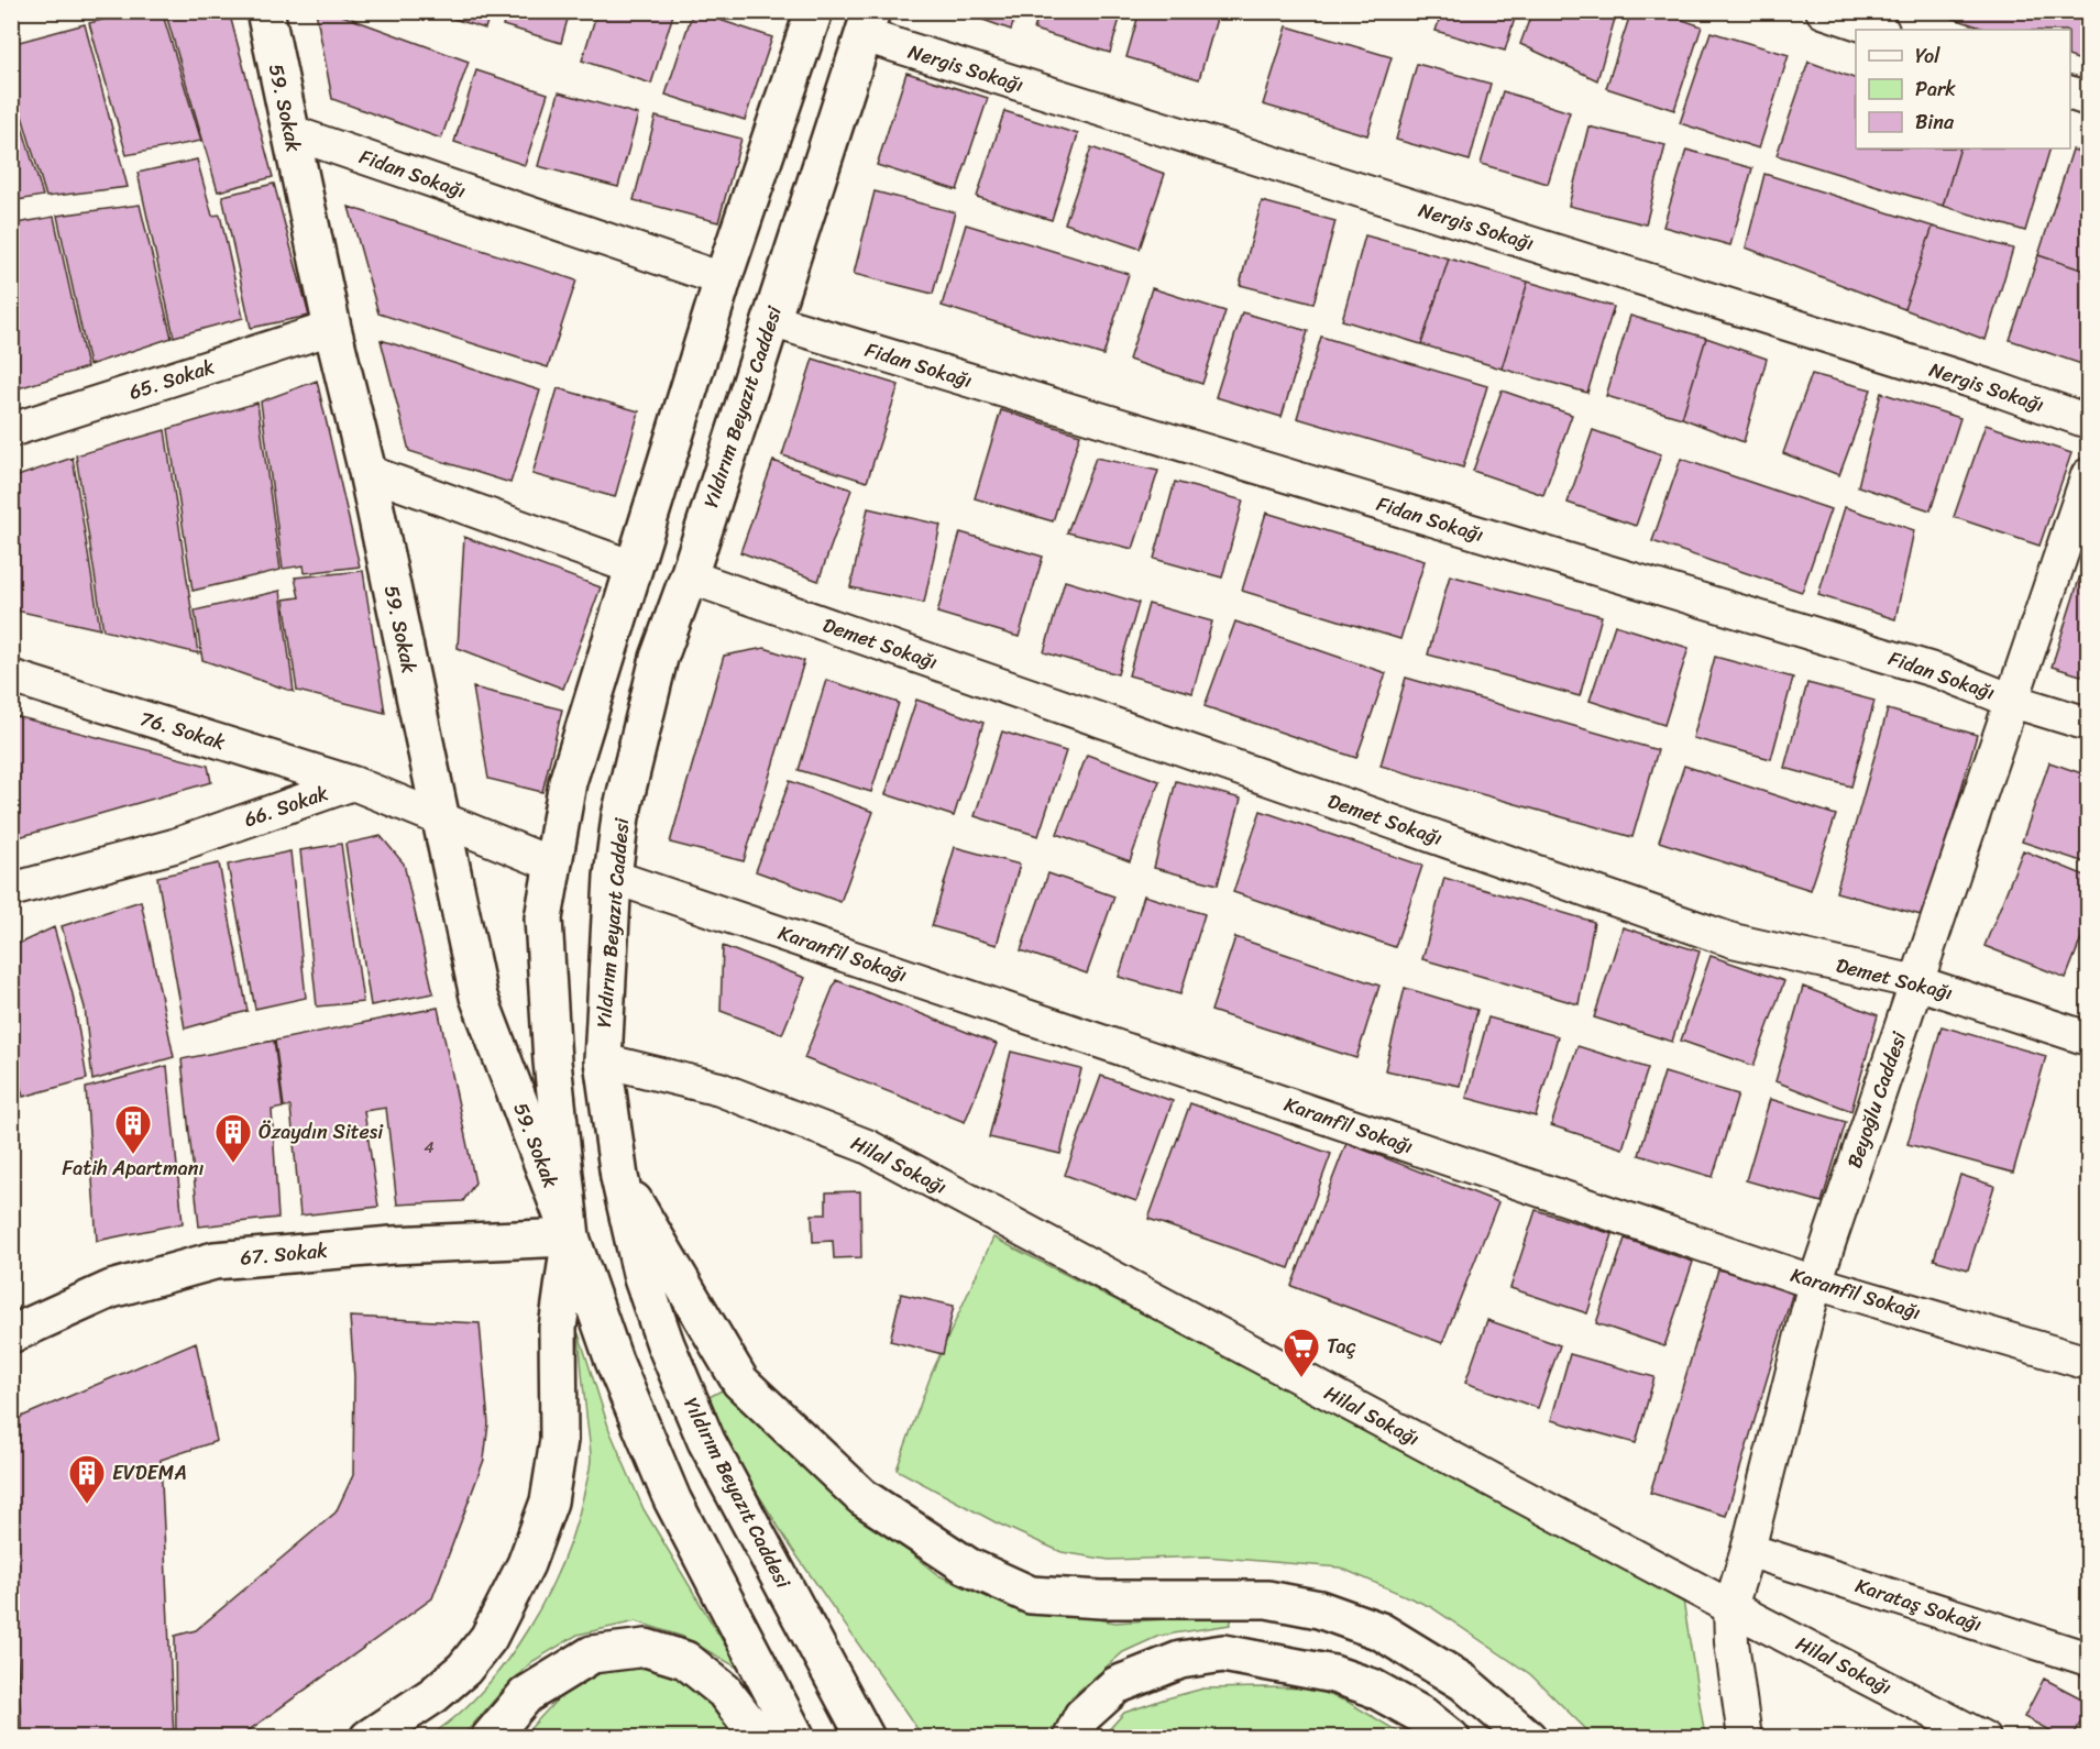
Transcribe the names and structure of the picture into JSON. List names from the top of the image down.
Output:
{
  "streets": {
    "main road": ["59. Sokak", "Yıldırım Beyazıt Caddesi", "67. Sokak"],
    "street": [
      "Nergis Sokağı",
      "Fidan Sokağı",
      "65. Sokak",
      "Demet Sokağı",
      "76. Sokak",
      "66. Sokak",
      "Karanfil Sokağı",
      "Beyoğlu Caddesi",
      "Hilal Sokağı",
      "Karataş Sokağı"
    ]
  },
  "crossings": [
    ["Nergis Sokağı", "Yıldırım Beyazıt Caddesi"],
    ["59. Sokak", "Fidan Sokağı"],
    ["59. Sokak", "65. Sokak"],
    ["59. Sokak", "66. Sokak"],
    ["59. Sokak", "67. Sokak"],
    ["Fidan Sokağı", "Yıldırım Beyazıt Caddesi"],
    ["Fidan Sokağı", "Beyoğlu Caddesi"],
    ["Yıldırım Beyazıt Caddesi", "Demet Sokağı"],
    ["Yıldırım Beyazıt Caddesi", "Karanfil Sokağı"],
    ["Yıldırım Beyazıt Caddesi", "Hilal Sokağı"],
    ["Demet Sokağı", "Beyoğlu Caddesi"],
    ["76. Sokak", "66. Sokak"],
    ["Karanfil Sokağı", "Beyoğlu Caddesi"],
    ["Beyoğlu Caddesi", "Hilal Sokağı"],
    ["Beyoğlu Caddesi", "Karataş Sokağı"]
  ],
  "places": {
    "building": ["Fatih Apartmanı", "Özaydın Sitesi", "EVDEMA"],
    "supermarket": ["Taç"]
  },
  "house_numbers": ["4"],
  "legend": ["Yol", "Park", "Bina"]
}
